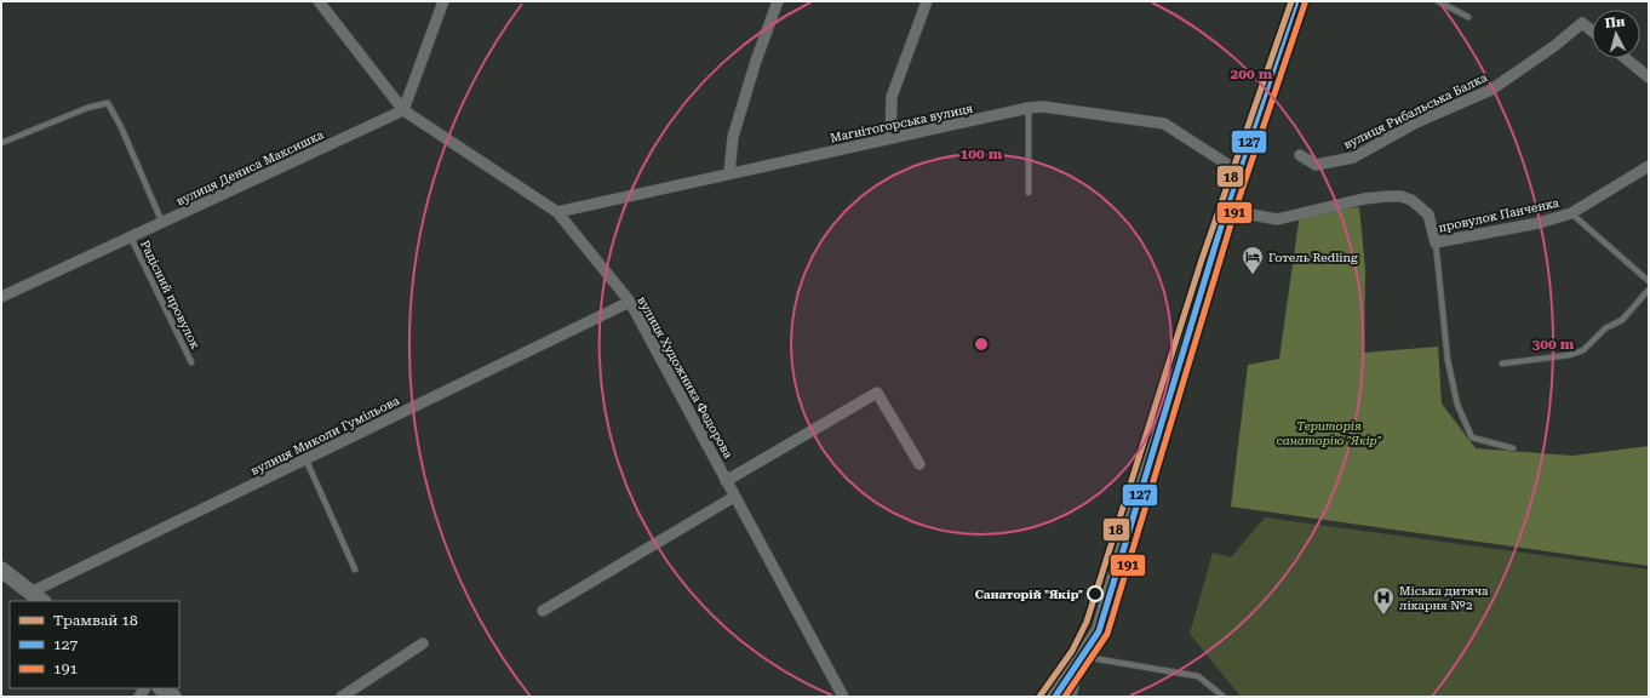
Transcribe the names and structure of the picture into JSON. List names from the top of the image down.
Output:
{
  "streets": {
    "street": [
      "вулиця Рибальська Балка",
      "Магнітогорська вулиця",
      "вулиця Дениса Максишка",
      "провулок Панченка",
      "вулиця Художника Федорова",
      "вулиця Миколи Гумільова"
    ],
    "lane": ["Радісний провулок"]
  },
  "crossings": [
    ["Магнітогорська вулиця", "вулиця Художника Федорова"],
    ["вулиця Дениса Максишка", "Радісний провулок"],
    ["вулиця Дениса Максишка", "вулиця Художника Федорова"],
    ["вулиця Художника Федорова", "вулиця Миколи Гумільова"]
  ],
  "parks": ["Територія санаторію \"Якір\""],
  "places": {
    "hotel": ["Готель Redling"],
    "other": ["Санаторій \"Якір\""],
    "hospital": ["Міська дитяча лікарня №2"]
  },
  "lines": ["tram line 18", "transit line 127", "transit line 191"],
  "legend": ["Трамвай 18", "127", "191"],
  "north": "top",
  "rings": ["200 m", "100 m", "300 m"]
}
